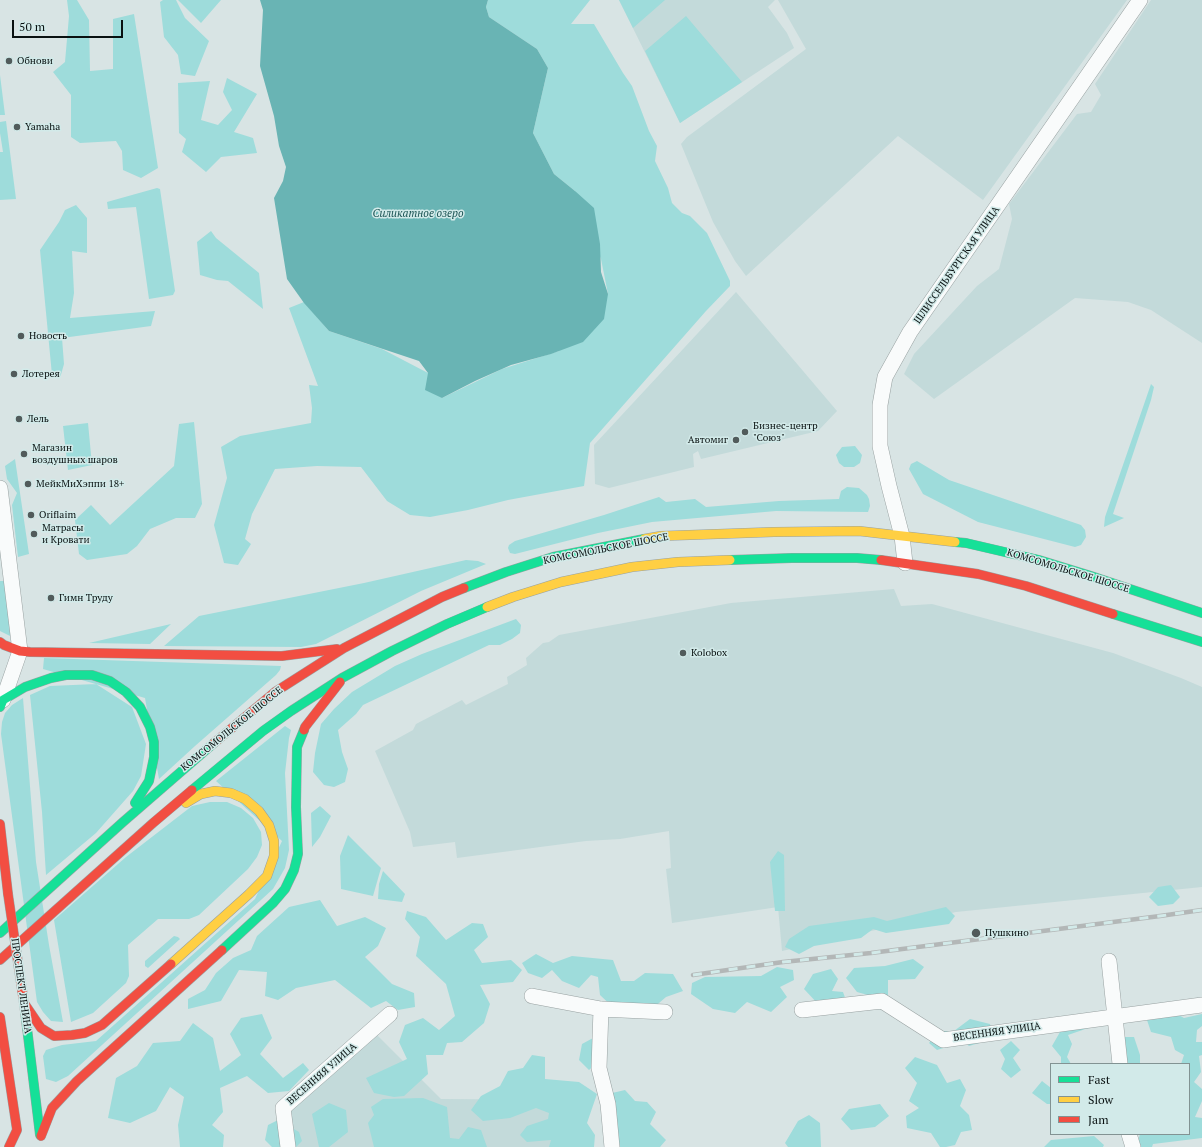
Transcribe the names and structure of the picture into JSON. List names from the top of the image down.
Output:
{
  "streets": {
    "main road": ["КОМСОМОЛЬСКОЕ ШОССЕ", "ПРОСПЕКТ ЛЕНИНА"],
    "street": ["ШЛИССЕЛЬБУРГСКАЯ УЛИЦА", "ВЕСЕННЯЯ УЛИЦА"]
  },
  "crossings": [
    ["ШЛИССЕЛЬБУРГСКАЯ УЛИЦА", "КОМСОМОЛЬСКОЕ ШОССЕ"]
  ],
  "water": ["Силикатное озеро"],
  "places": [
    "Обнови",
    "Yamaha",
    "Новость",
    "Лотерея",
    "Лель",
    "Бизнес-центр \"Союз\"",
    "Автомиг",
    "Магазин воздушных шаров",
    "МейкМиХэппи 18+",
    "Oriflaim",
    "Матрасы и Кровати",
    "Гимн Труду",
    "Kolobox",
    "Пушкино"
  ],
  "legend": ["Fast", "Slow", "Jam"],
  "scale_bar": "50 m"
}
